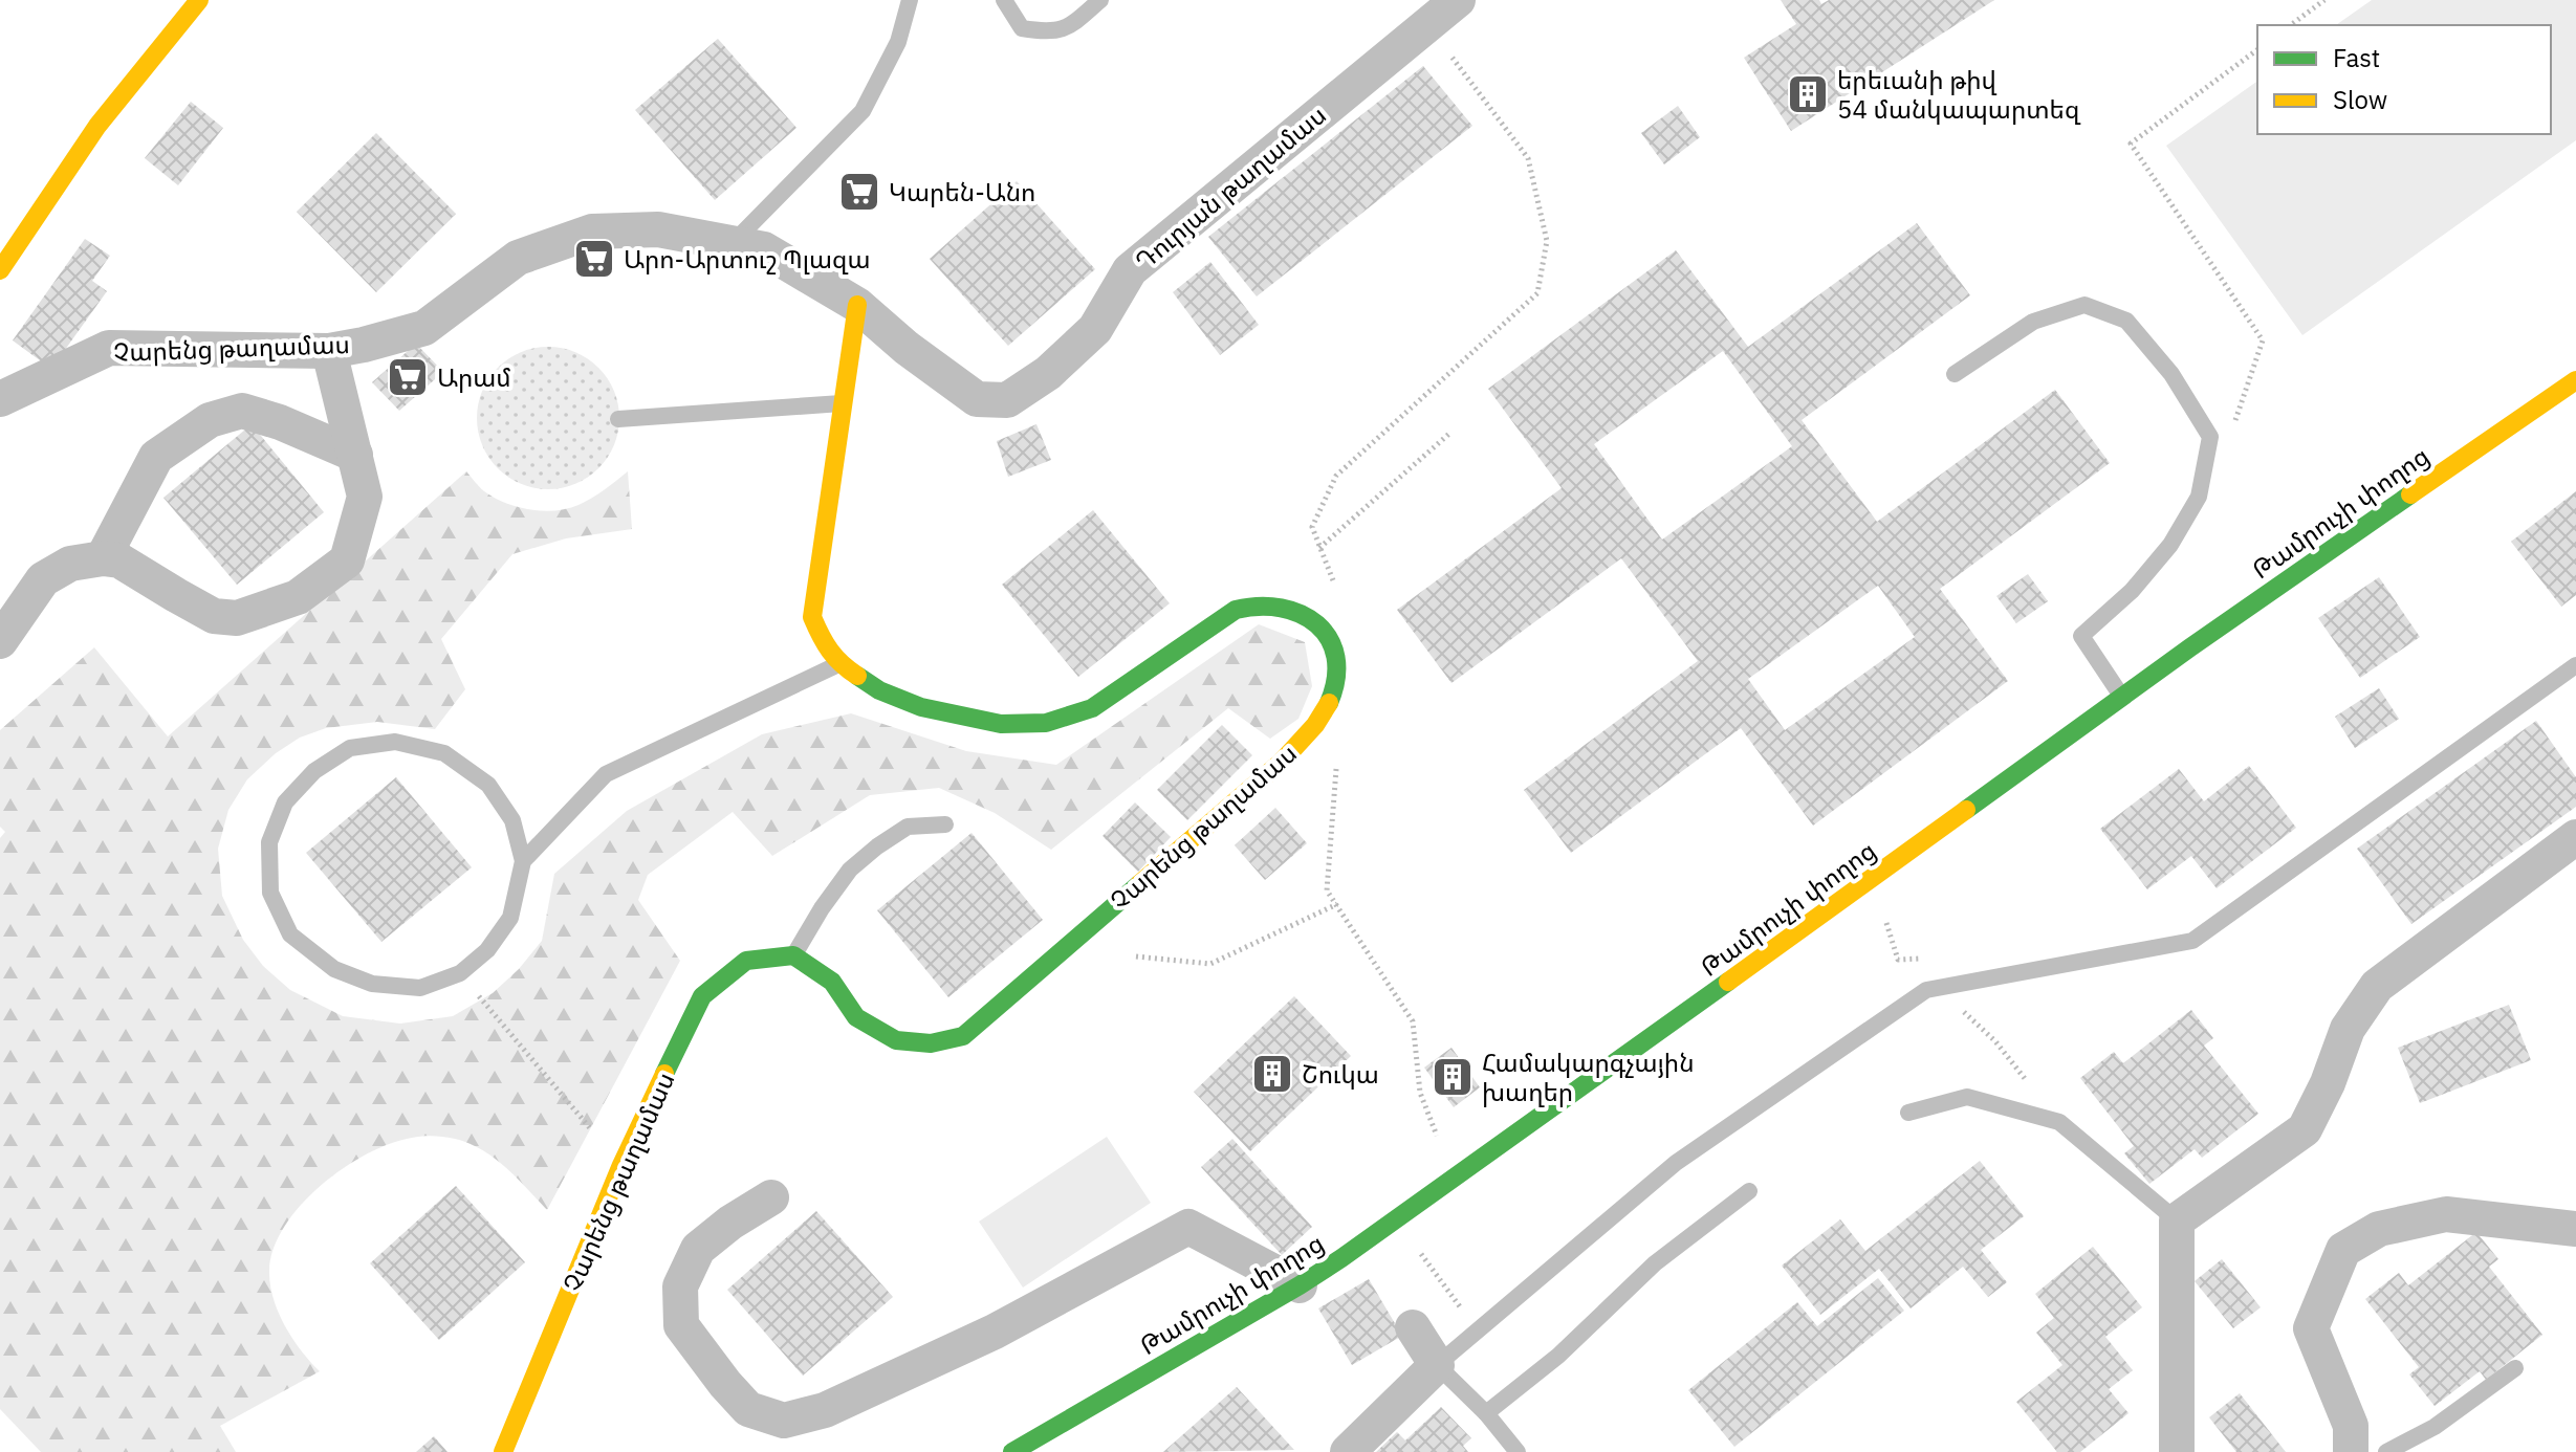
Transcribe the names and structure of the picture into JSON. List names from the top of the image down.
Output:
{
  "streets": {
    "street": ["Դուրյան թաղամաս", "Չարենց թաղամաս", "Թամրուչի փողոց"]
  },
  "crossings": [
    ["Դուրյան թաղամաս", "Չարենց թաղամաս"]
  ],
  "places": {
    "building": ["երեւանի թիվ 54 մանկապարտեզ", "Շուկա", "Համակարգչային խաղեր"],
    "supermarket": ["Կարեն-Անո", "Արո-Արտուշ Պլազա", "Արամ"]
  },
  "legend": ["Fast", "Slow"]
}
